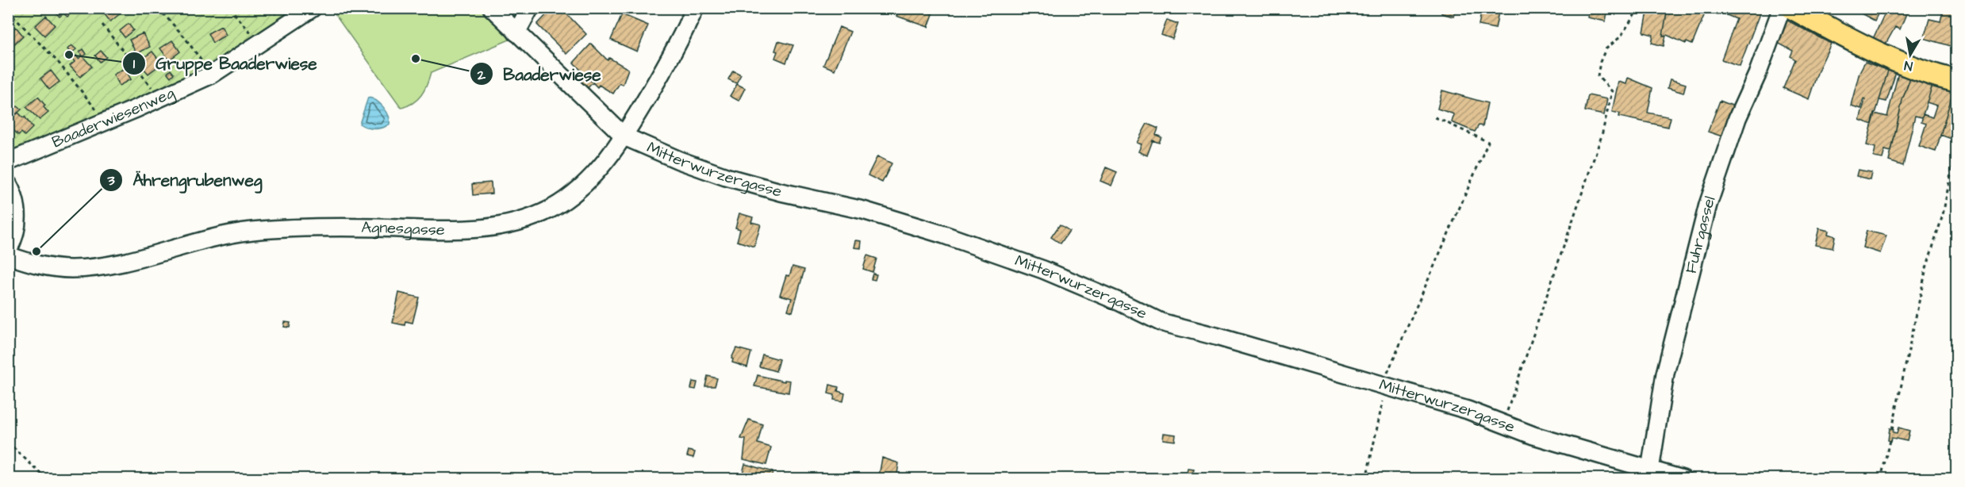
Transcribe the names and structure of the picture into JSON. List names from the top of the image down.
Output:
{
  "streets": {
    "street": [
      "Baaderwiesenweg",
      "Mitterwurzergasse",
      "Agnesgasse",
      "Fuhrgassel"
    ]
  },
  "crossings": [
    ["Mitterwurzergasse", "Agnesgasse"],
    ["Mitterwurzergasse", "Fuhrgassel"]
  ],
  "places": ["Gruppe Baaderwiese", "Baaderwiese", "Ährengrubenweg"],
  "north": "bottom"
}
